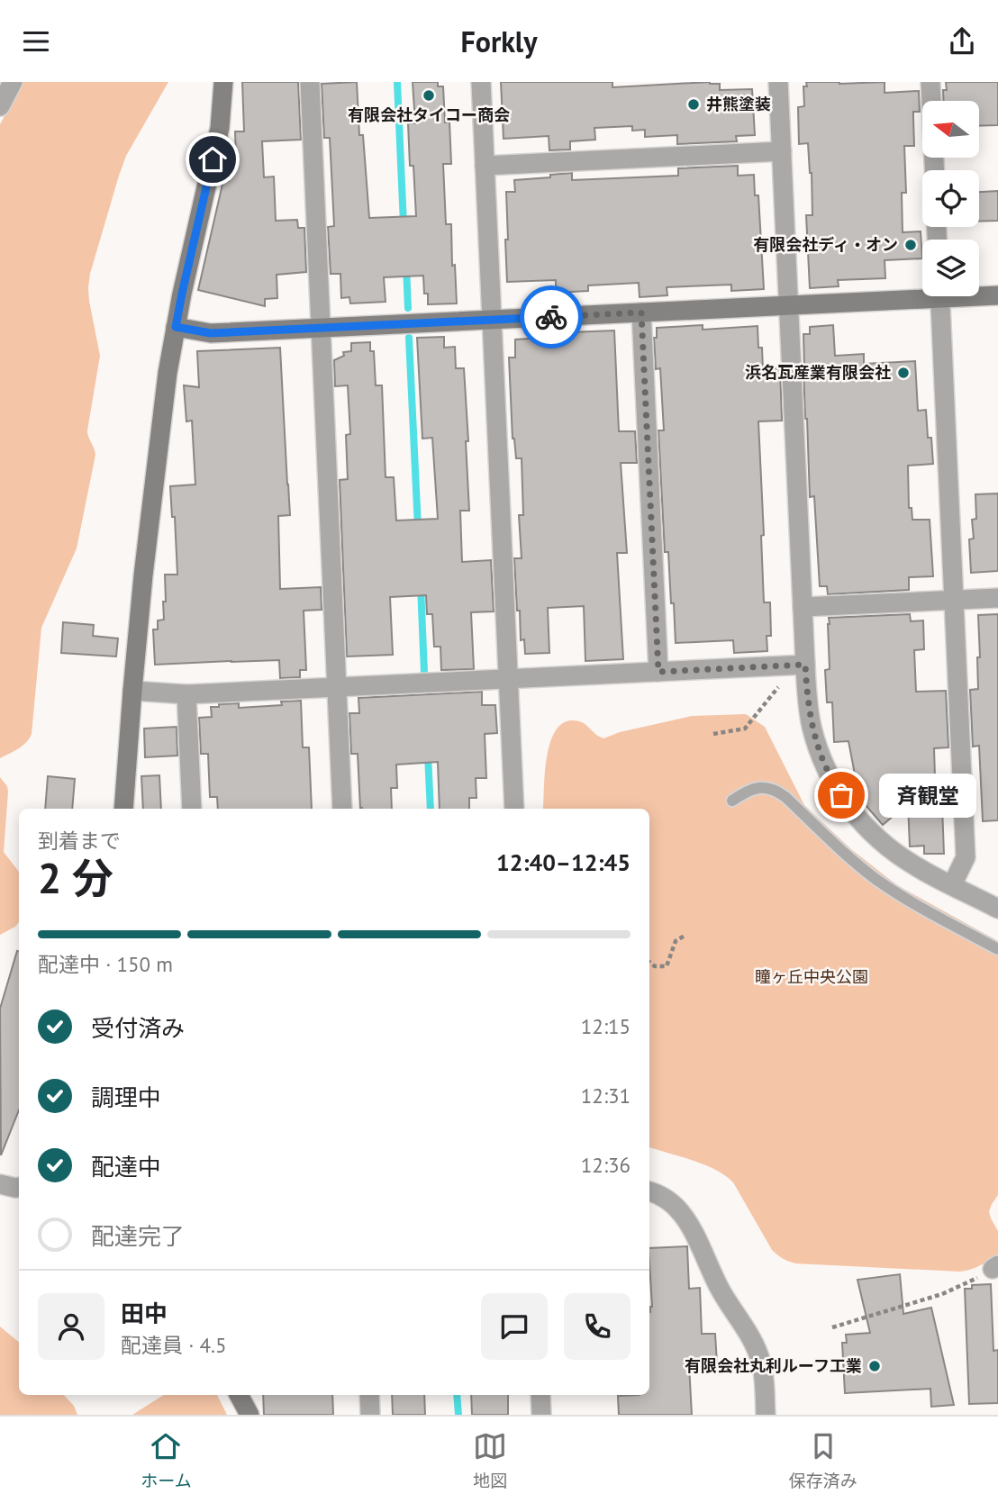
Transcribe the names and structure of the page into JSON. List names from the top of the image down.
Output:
{
  "parks": ["瞳ヶ丘中央公園"],
  "places": [
    "有限会社タイコー商会",
    "井熊塗装",
    "有限会社ディ・オン",
    "浜名瓦産業有限会社",
    "斉観堂",
    "有限会社丸利ルーフ工業"
  ],
  "north": "left",
  "page": {
    "header": "Forkly",
    "bubble": "斉観堂",
    "heading": ["2 分", "到着まで", "12:40–12:45"],
    "panel": ["田中", "配達員 · 4.5"],
    "bar": "配達中 · 150 m",
    "list": [
      ["受付済み", "12:15"],
      ["調理中", "12:31"],
      ["配達中", "12:36"],
      "配達完了"
    ],
    "tabs": ["ホーム", "地図", "保存済み"]
  }
}
